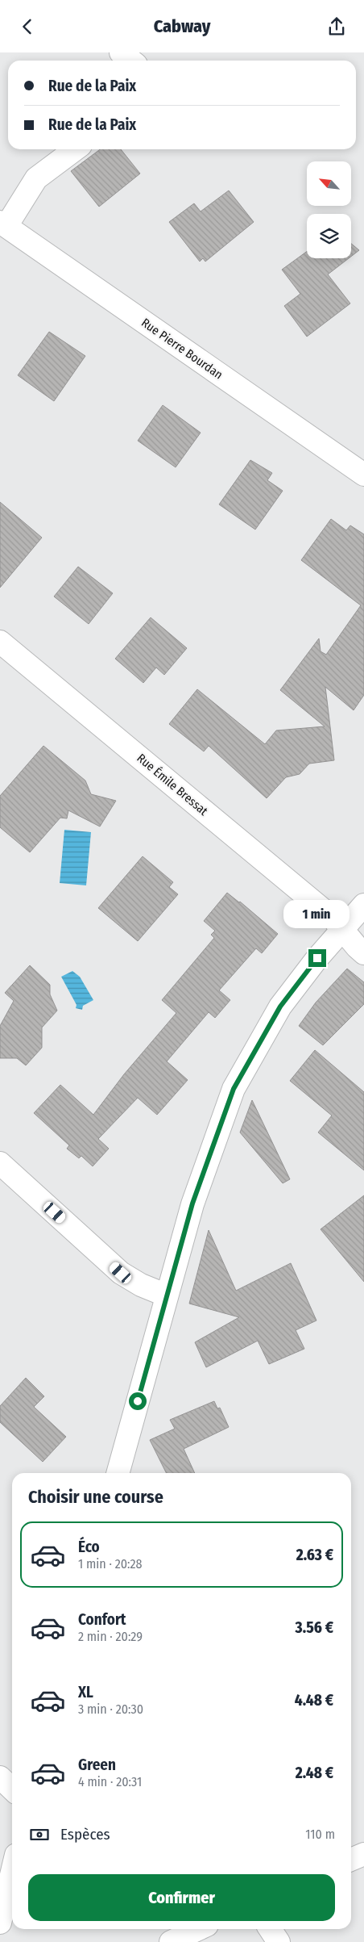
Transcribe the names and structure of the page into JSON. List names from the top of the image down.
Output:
{
  "streets": {
    "street": ["Rue Pierre Bourdan", "Rue Émile Bressat"]
  },
  "north": "top left",
  "page": {
    "header": "Cabway",
    "banner": ["Rue de la Paix", "Rue de la Paix"],
    "bubble": "1 min",
    "heading": "Choisir une course",
    "list": [
      {
        "name": "Éco",
        "note": "1 min · 20:28",
        "value": "2.63 €"
      },
      {
        "name": "Confort",
        "note": "2 min · 20:29",
        "value": "3.56 €"
      },
      {
        "name": "XL",
        "note": "3 min · 20:30",
        "value": "4.48 €"
      },
      {
        "name": "Green",
        "note": "4 min · 20:31",
        "value": "2.48 €"
      }
    ],
    "pay": ["Espèces", "110 m"],
    "buttons": "Confirmer"
  }
}
